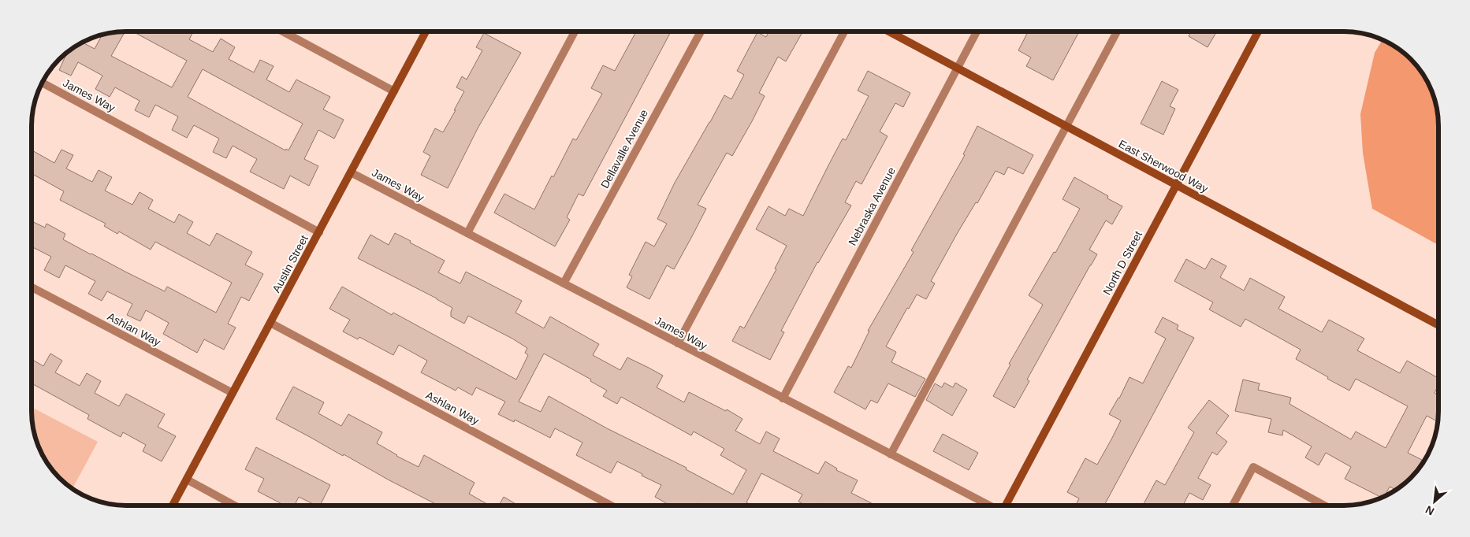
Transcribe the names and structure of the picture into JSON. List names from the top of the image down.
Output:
{
  "streets": {
    "street": [
      "James Way",
      "Dellavalle Avenue",
      "East Sherwood Way",
      "Nebraska Avenue",
      "North D Street",
      "Austin Street",
      "Ashlan Way"
    ]
  },
  "crossings": [
    ["James Way", "Dellavalle Avenue"],
    ["James Way", "Nebraska Avenue"],
    ["James Way", "Austin Street"],
    ["East Sherwood Way", "Nebraska Avenue"],
    ["East Sherwood Way", "North D Street"],
    ["Austin Street", "Ashlan Way"]
  ],
  "north": "bottom left"
}
